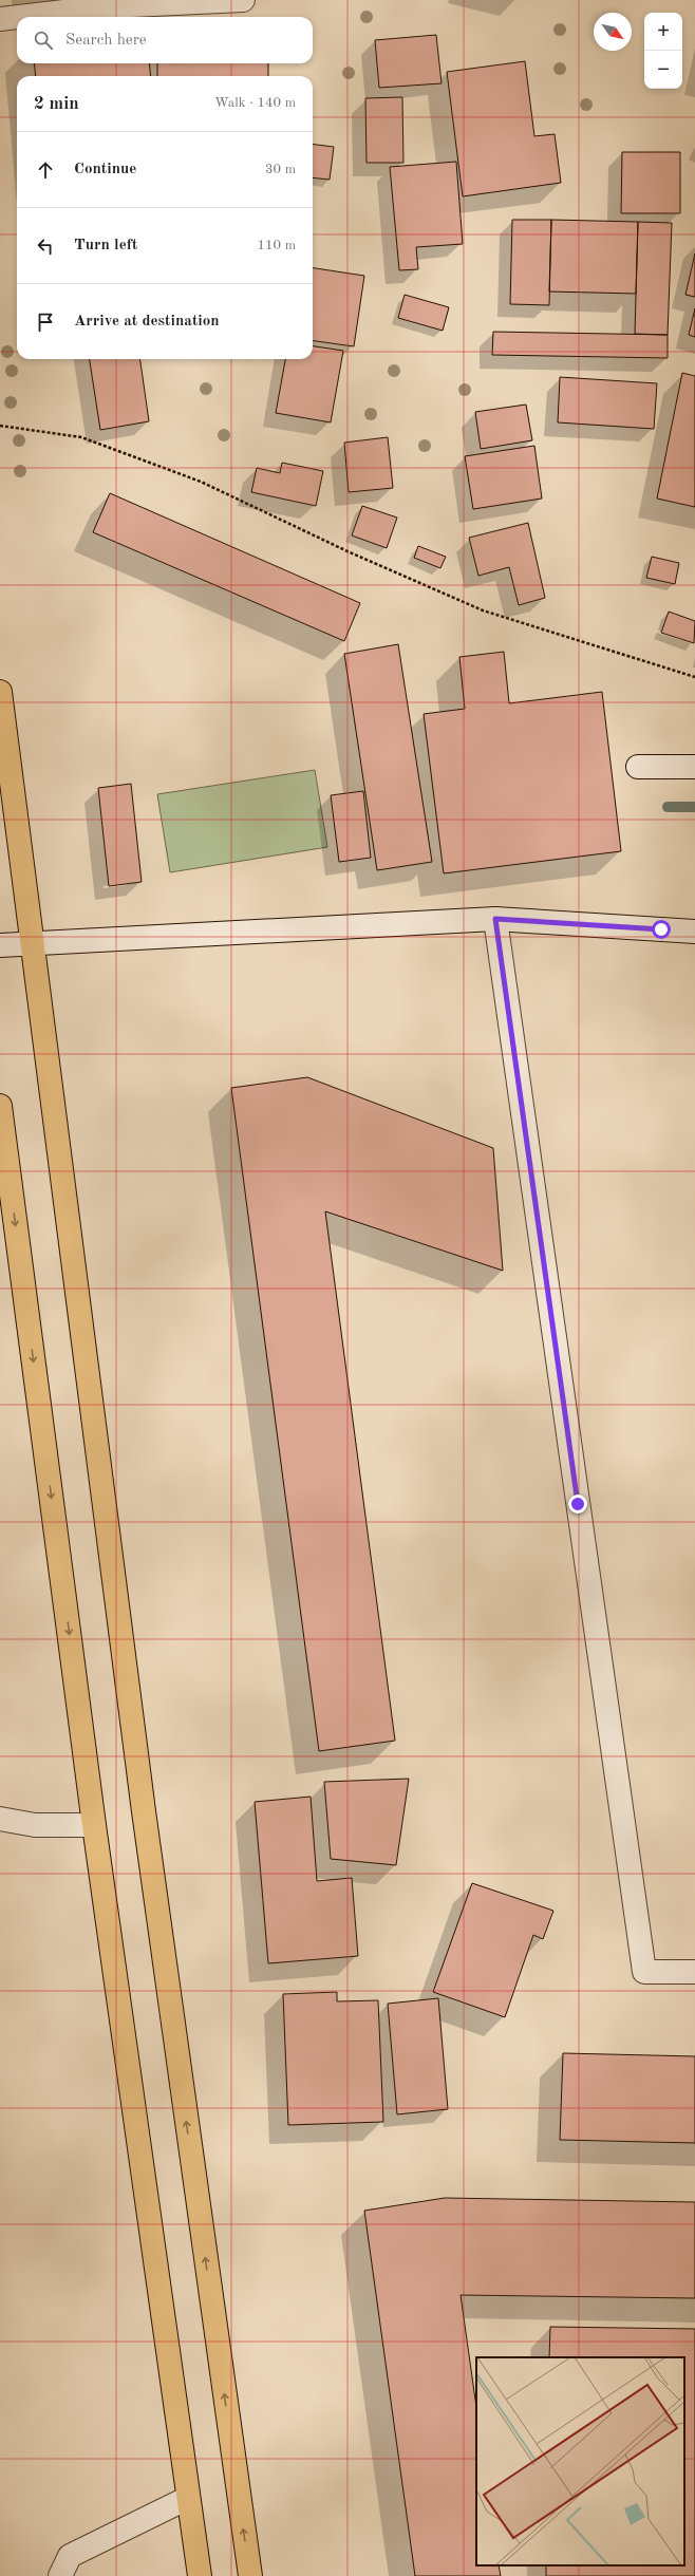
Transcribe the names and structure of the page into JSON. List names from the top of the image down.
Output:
{
  "north": "bottom right",
  "page": {
    "map_buttons": ["+", "−"],
    "search": "Search here",
    "heading": ["2 min", "Walk · 140 m"],
    "list": [
      ["Continue", "30 m"],
      ["Turn left", "110 m"],
      "Arrive at destination"
    ]
  }
}
